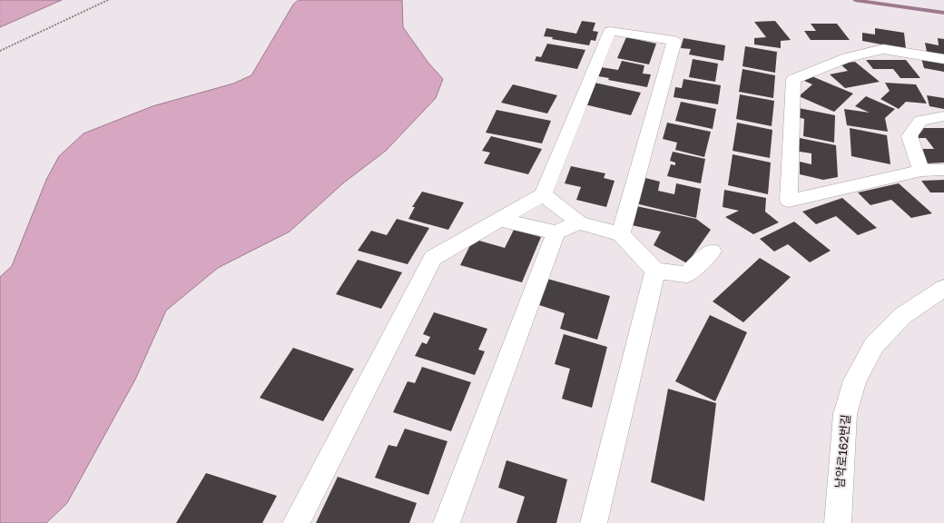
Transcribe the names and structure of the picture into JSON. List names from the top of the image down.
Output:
{
  "streets": {
    "street": ["남악로162번길"]
  }
}
